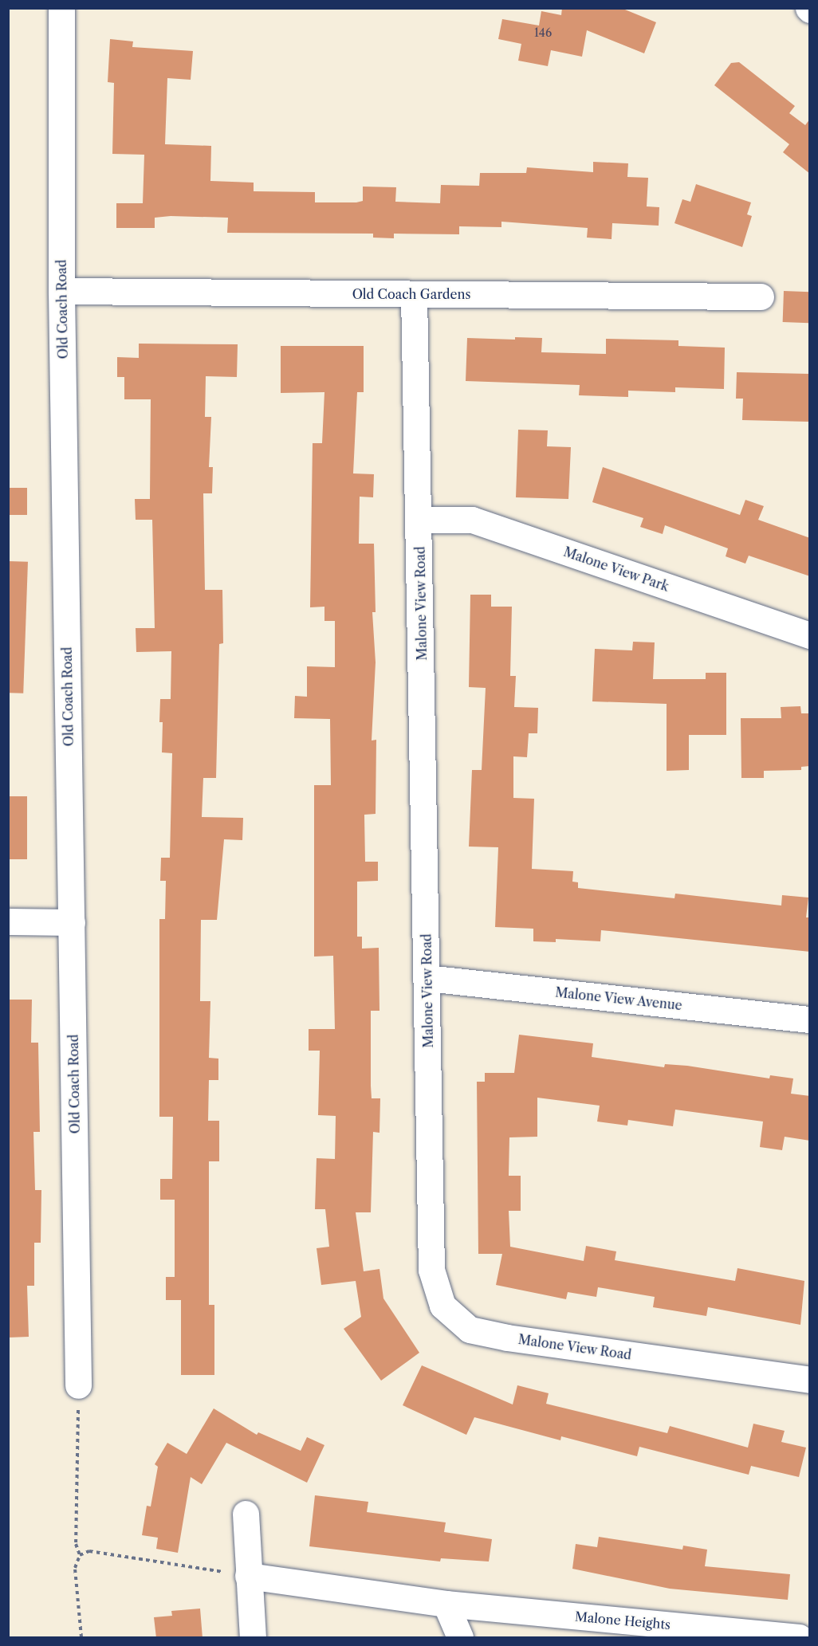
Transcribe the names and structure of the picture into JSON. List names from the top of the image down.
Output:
{
  "streets": {
    "street": [
      "Old Coach Gardens",
      "Old Coach Road",
      "Malone View Park",
      "Malone View Road",
      "Malone View Avenue",
      "Malone Heights"
    ]
  },
  "crossings": [
    ["Old Coach Gardens", "Old Coach Road"],
    ["Old Coach Gardens", "Malone View Road"],
    ["Malone View Park", "Malone View Road"],
    ["Malone View Road", "Malone View Avenue"]
  ],
  "house_numbers": ["146"]
}
